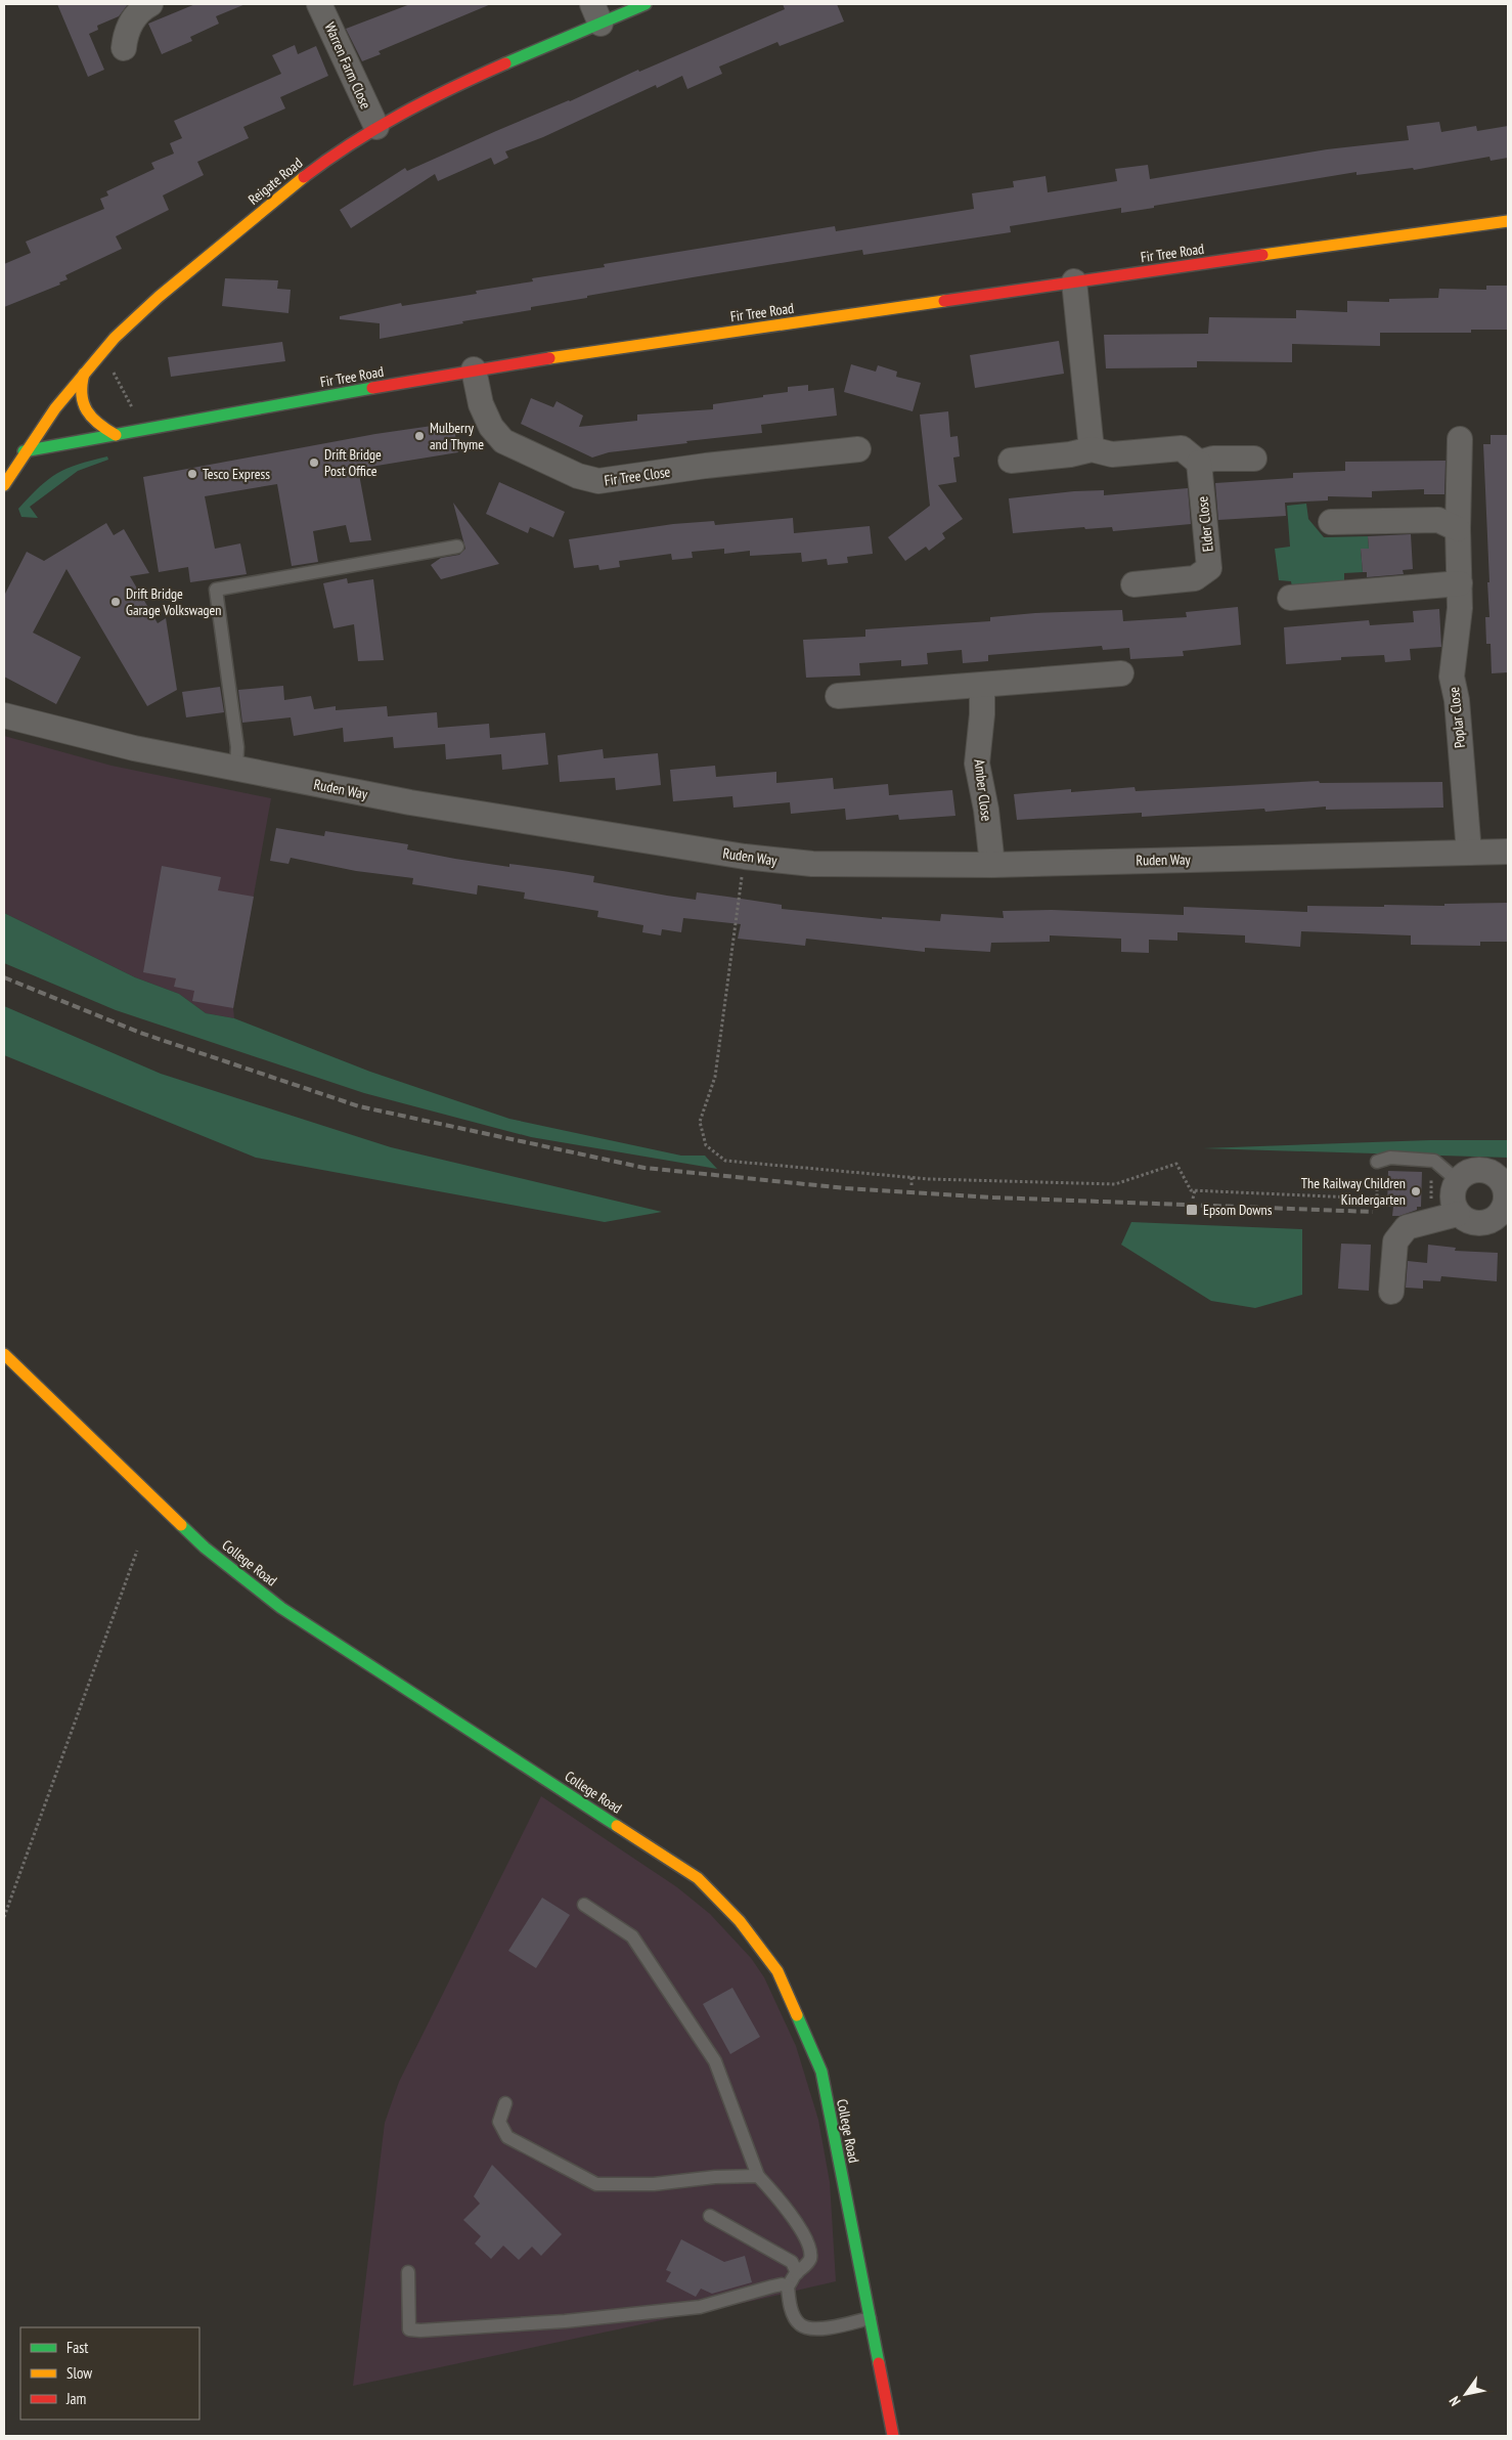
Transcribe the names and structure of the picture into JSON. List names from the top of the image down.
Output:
{
  "streets": {
    "main road": ["Reigate Road", "Fir Tree Road", "College Road"],
    "street": [
      "Warren Farm Close",
      "Fir Tree Close",
      "Elder Close",
      "Poplar Close",
      "Ruden Way",
      "Amber Close"
    ]
  },
  "crossings": [
    ["Warren Farm Close", "Reigate Road"],
    ["Reigate Road", "Fir Tree Road"],
    ["Fir Tree Road", "Fir Tree Close"],
    ["Poplar Close", "Ruden Way"],
    ["Ruden Way", "Amber Close"]
  ],
  "places": {
    "other": [
      "Mulberry and Thyme",
      "Drift Bridge Post Office",
      "Tesco Express",
      "Drift Bridge Garage Volkswagen",
      "The Railway Children Kindergarten"
    ],
    "transit": ["Epsom Downs"]
  },
  "legend": ["Fast", "Slow", "Jam"],
  "north": "bottom left"
}
